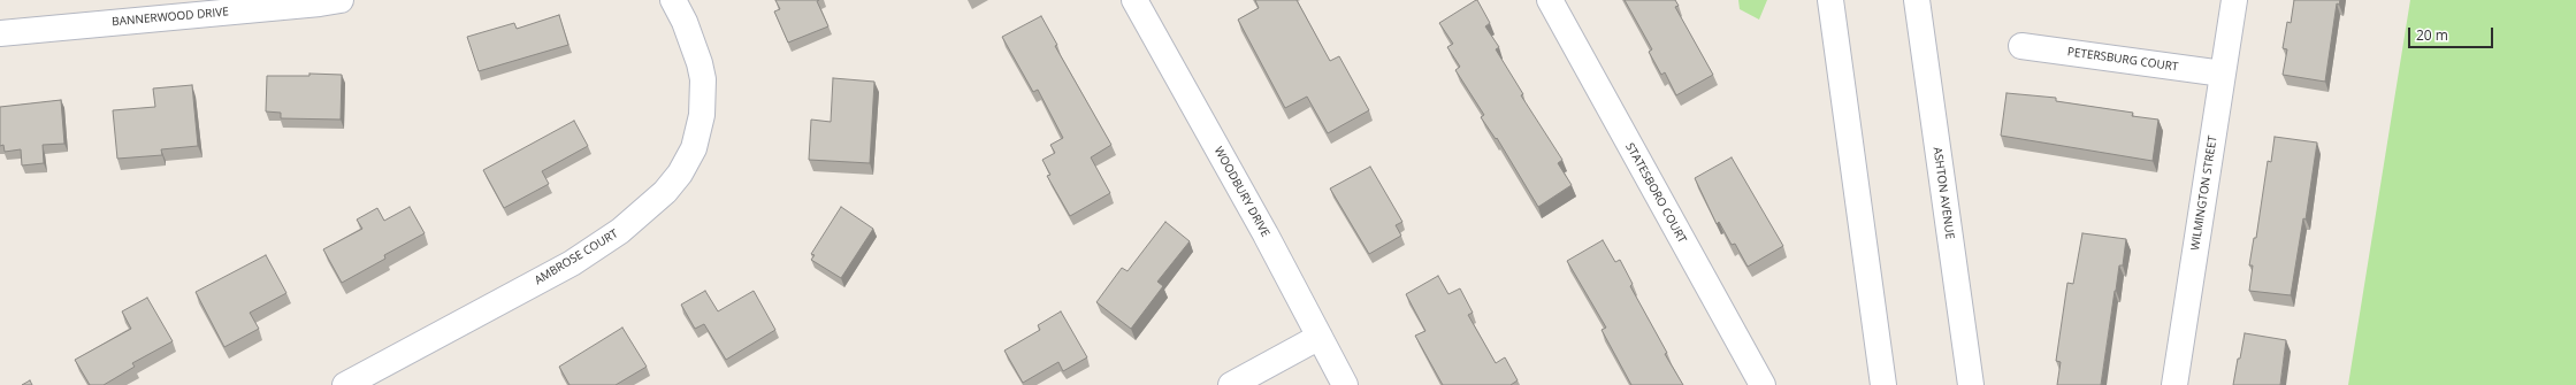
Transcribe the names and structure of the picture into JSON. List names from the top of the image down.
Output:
{
  "streets": {
    "street": [
      "BANNERWOOD DRIVE",
      "PETERSBURG COURT",
      "WOODBURY DRIVE",
      "STATESBORO COURT",
      "ASHTON AVENUE",
      "WILMINGTON STREET",
      "AMBROSE COURT"
    ]
  },
  "crossings": [
    ["PETERSBURG COURT", "WILMINGTON STREET"]
  ],
  "scale_bar": "20 m"
}
